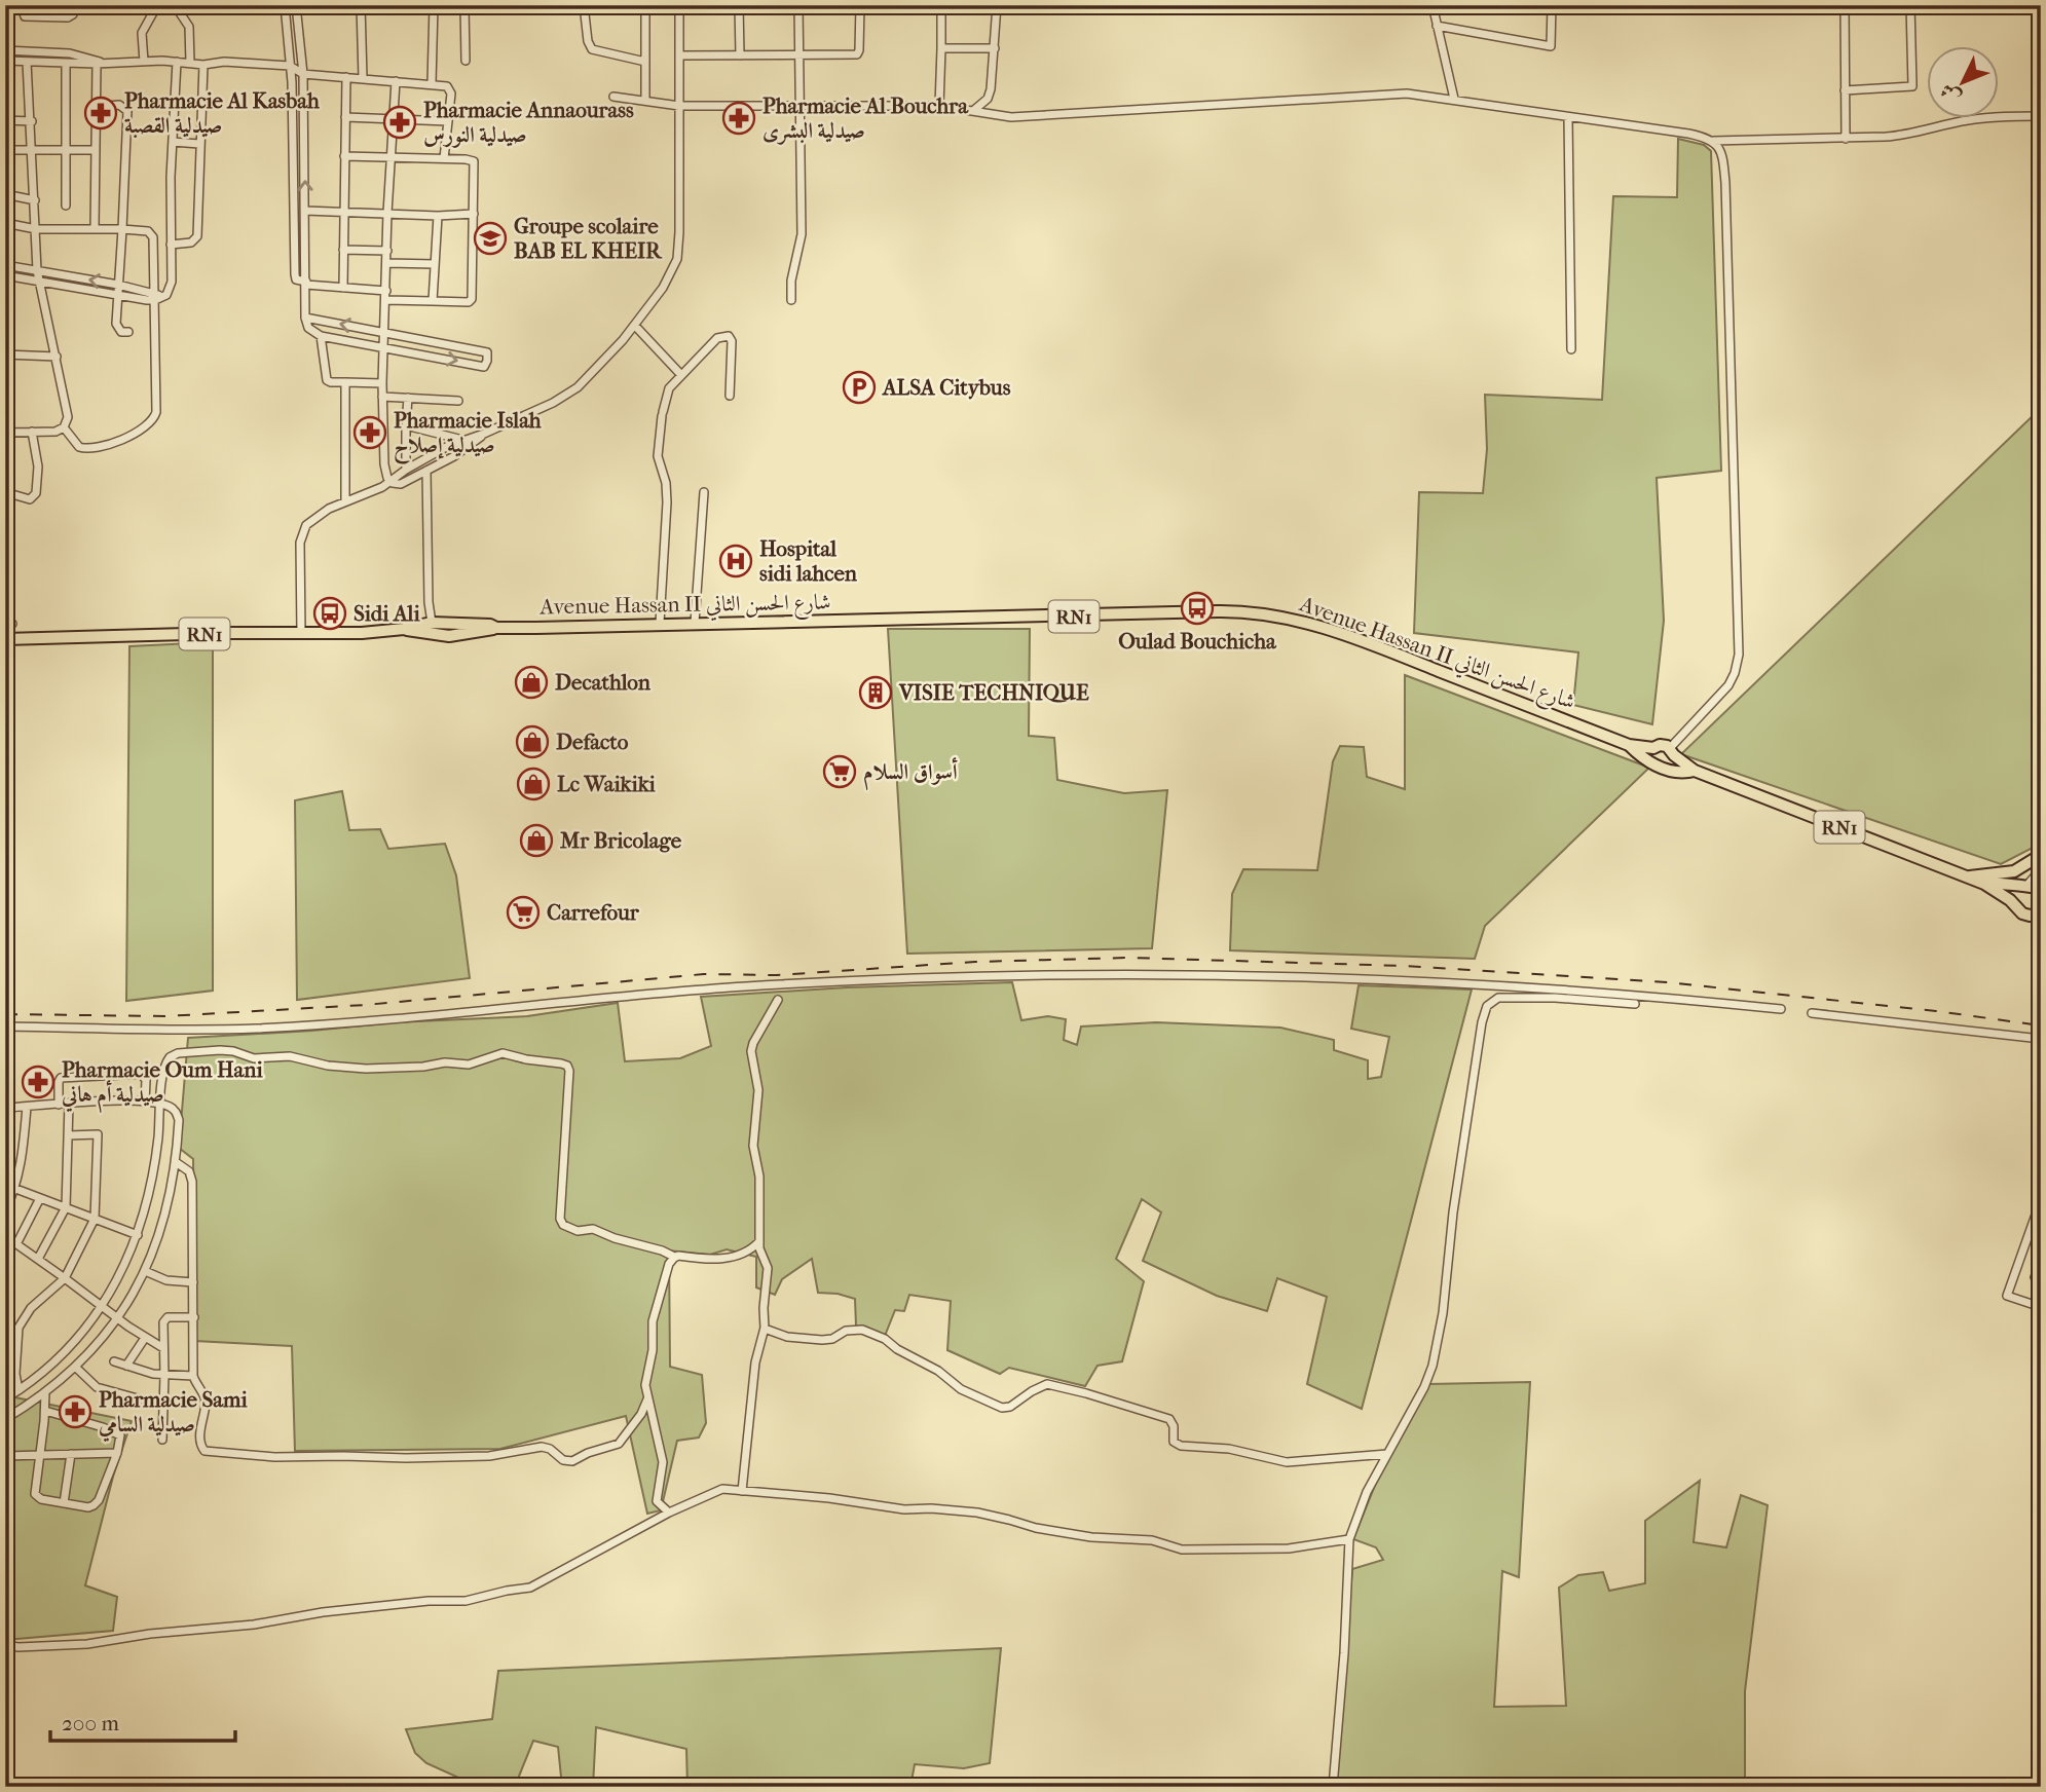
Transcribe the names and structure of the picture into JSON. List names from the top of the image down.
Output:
{
  "streets": {
    "main road": ["Avenue Hassan II شارع الحسن الثاني", "RN1"]
  },
  "crossings": [
    ["Avenue Hassan II شارع الحسن الثاني", "RN1"]
  ],
  "places": {
    "pharmacy": [
      "Pharmacie Al Kasbah صيدلية القصبة",
      "Pharmacie Al Bouchra صيدلية البشرى",
      "Pharmacie Annaourass صيدلية النورس",
      "Pharmacie Islah صيدلية إصلاح",
      "Pharmacie Oum Hani صيدلية أم هاني",
      "Pharmacie Sami صيدلية السامي"
    ],
    "school or university": ["Groupe scolaire BAB EL KHEIR"],
    "parking": ["ALSA Citybus"],
    "hospital": ["Hospital sidi lahcen"],
    "bus stop": ["Oulad Bouchicha", "Sidi Ali"],
    "shop": [
      "Decathlon",
      "Defacto",
      "Lc Waikiki",
      "Mr Bricolage"
    ],
    "building": ["VISIE TECHNIQUE"],
    "supermarket": ["أسواق السلام", "Carrefour"]
  },
  "scale_bar": "200 m",
  "north": "bottom left"
}
